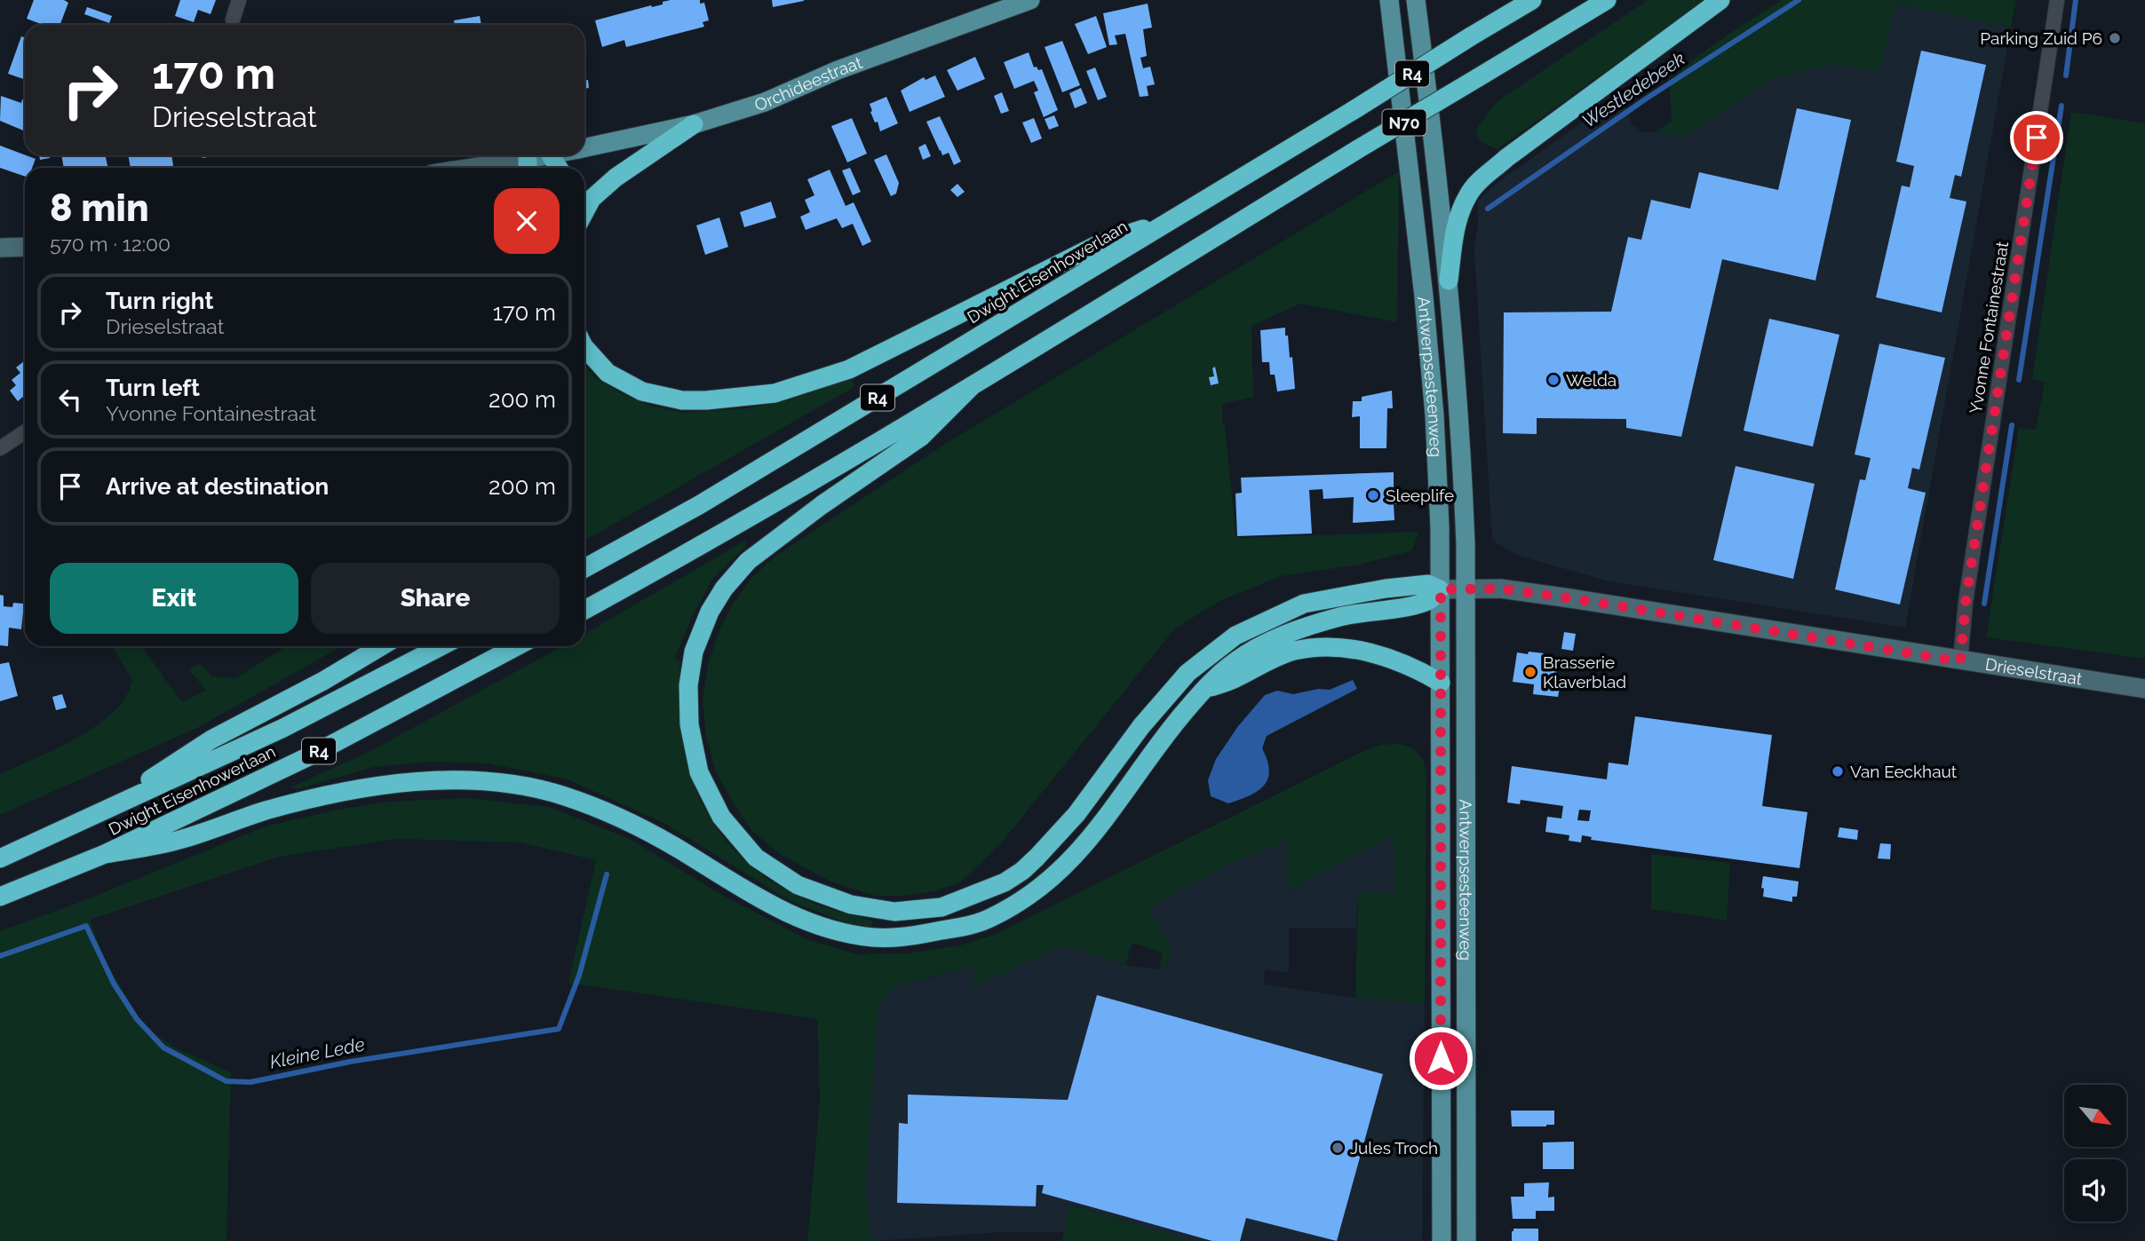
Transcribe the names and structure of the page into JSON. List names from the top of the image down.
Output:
{
  "streets": {
    "highway": ["R4", "Dwight Eisenhowerlaan"],
    "main road": ["Orchideestraat", "N70", "Antwerpsesteenweg"],
    "street": ["Yvonne Fontainestraat", "Drieselstraat"]
  },
  "crossings": [
    ["Yvonne Fontainestraat", "Drieselstraat"],
    ["Antwerpsesteenweg", "Drieselstraat"]
  ],
  "water": ["Westledebeek", "Kleine Lede"],
  "places": [
    "Parking Zuid P6",
    "Welda",
    "Sleeplife",
    "Brasserie Klaverblad",
    "Van Eeckhaut",
    "Jules Troch"
  ],
  "north": "bottom right",
  "page": {
    "turn": ["170 m", "Drieselstraat"],
    "heading": ["8 min", "570 m · 12:00"],
    "list": [
      {
        "name": "Turn right",
        "note": "Drieselstraat",
        "value": "170 m"
      },
      {
        "name": "Turn left",
        "note": "Yvonne Fontainestraat",
        "value": "200 m"
      },
      {
        "name": "Arrive at destination",
        "value": "200 m"
      }
    ],
    "buttons": ["Exit", "Share"]
  }
}
